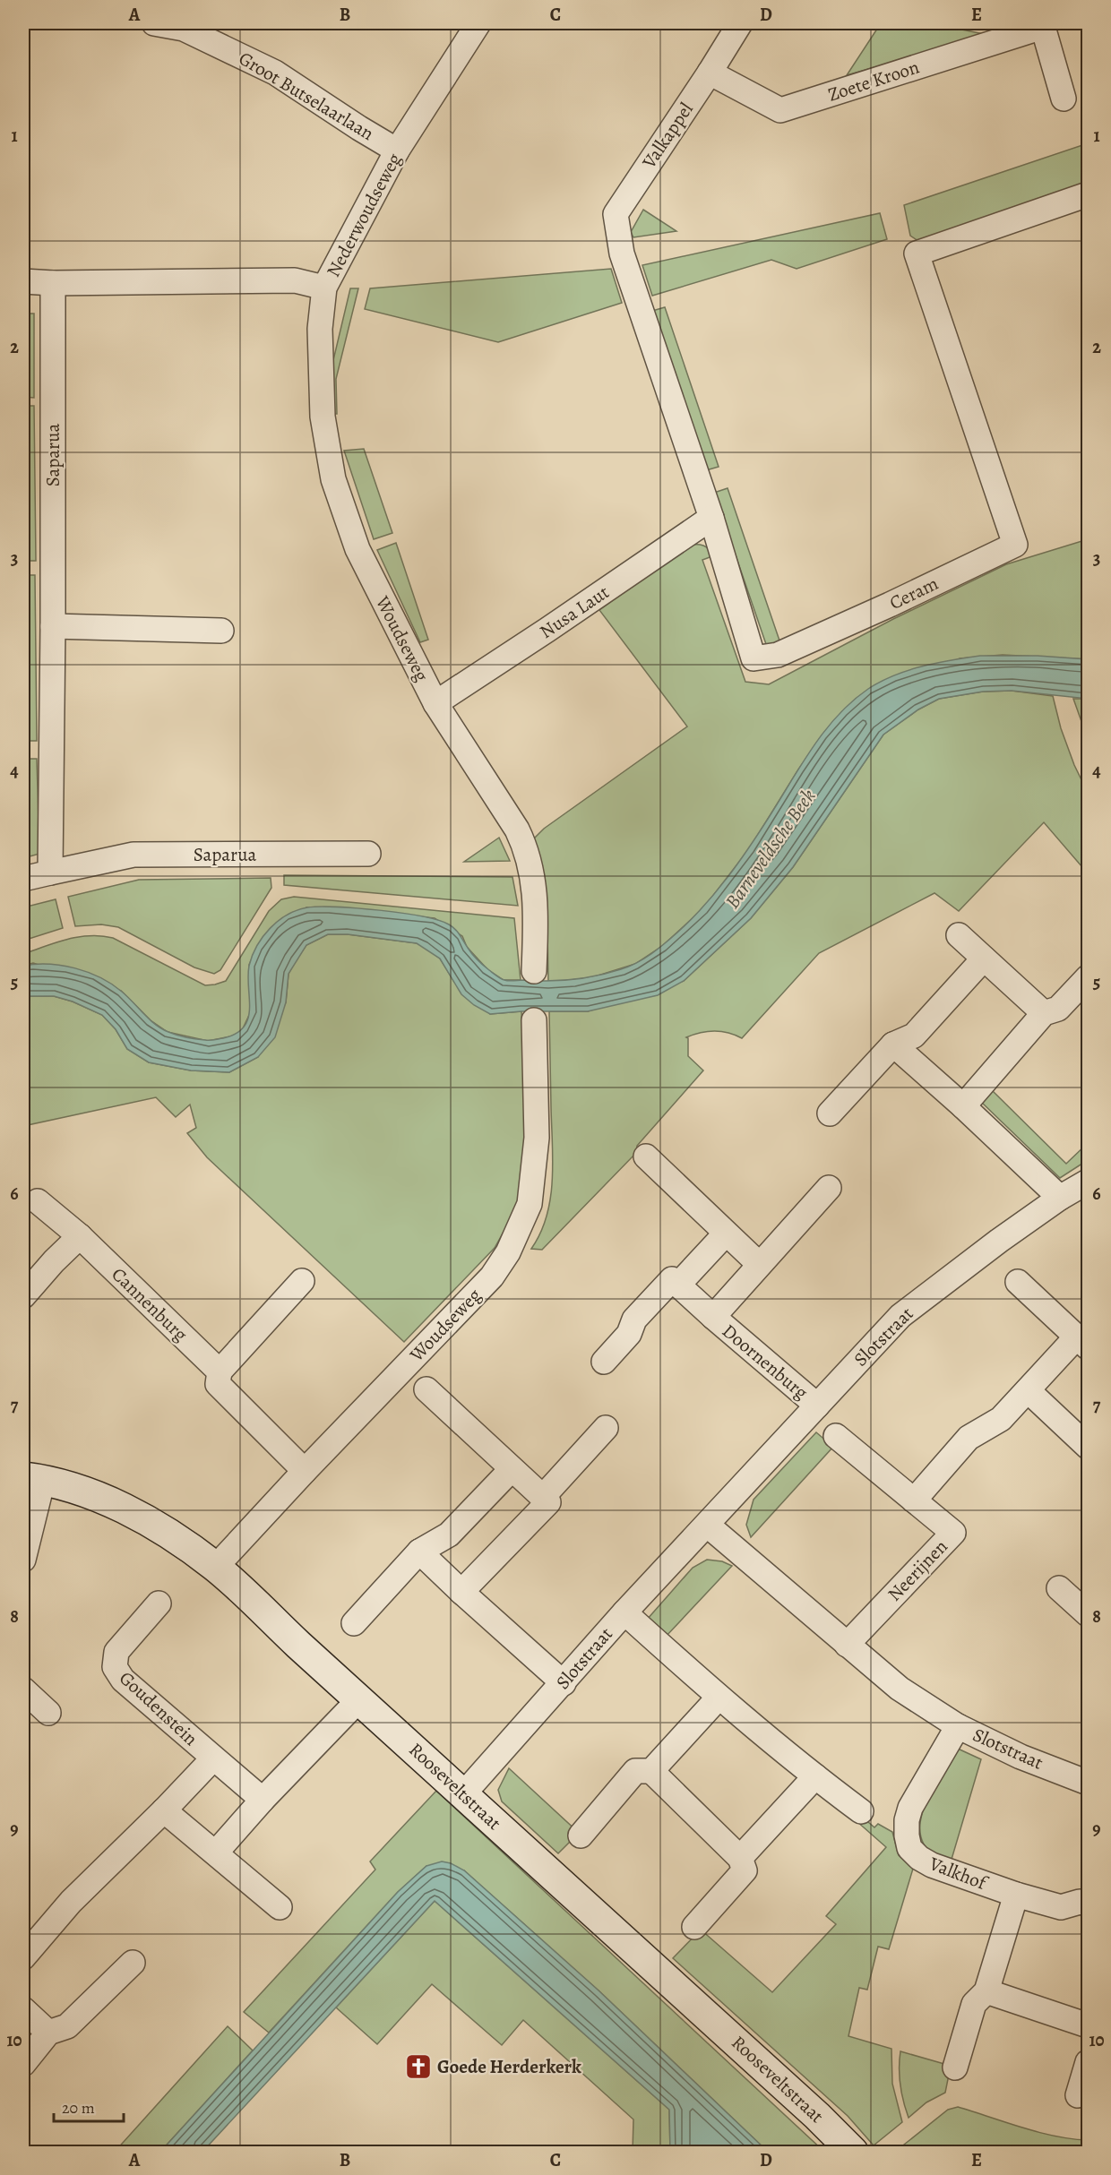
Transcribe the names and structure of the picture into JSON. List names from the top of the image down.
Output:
{
  "streets": {
    "street": [
      "Zoete Kroon",
      "Groot Butselaarlaan",
      "Valkappel",
      "Nederwoudseweg",
      "Saparua",
      "Ceram",
      "Nusa Laut",
      "Woudseweg",
      "Cannenburg",
      "Slotstraat",
      "Doornenburg",
      "Neerijnen",
      "Goudenstein",
      "Rooseveltstraat",
      "Valkhof"
    ]
  },
  "crossings": [
    ["Zoete Kroon", "Valkappel"],
    ["Groot Butselaarlaan", "Nederwoudseweg"],
    ["Valkappel", "Ceram"],
    ["Nederwoudseweg", "Saparua"],
    ["Nederwoudseweg", "Woudseweg"],
    ["Ceram", "Nusa Laut"],
    ["Nusa Laut", "Woudseweg"],
    ["Woudseweg", "Cannenburg"],
    ["Woudseweg", "Rooseveltstraat"],
    ["Slotstraat", "Doornenburg"],
    ["Slotstraat", "Neerijnen"],
    ["Slotstraat", "Rooseveltstraat"],
    ["Slotstraat", "Valkhof"]
  ],
  "water": ["Barneveldsche Beek"],
  "places": {
    "church": ["Goede Herderkerk"]
  },
  "scale_bar": "20 m",
  "grid": {
    "columns": [
      "A",
      "B",
      "C",
      "D",
      "E"
    ],
    "rows": [
      "1",
      "2",
      "3",
      "4",
      "5",
      "6",
      "7",
      "8",
      "9",
      "10"
    ]
  }
}
